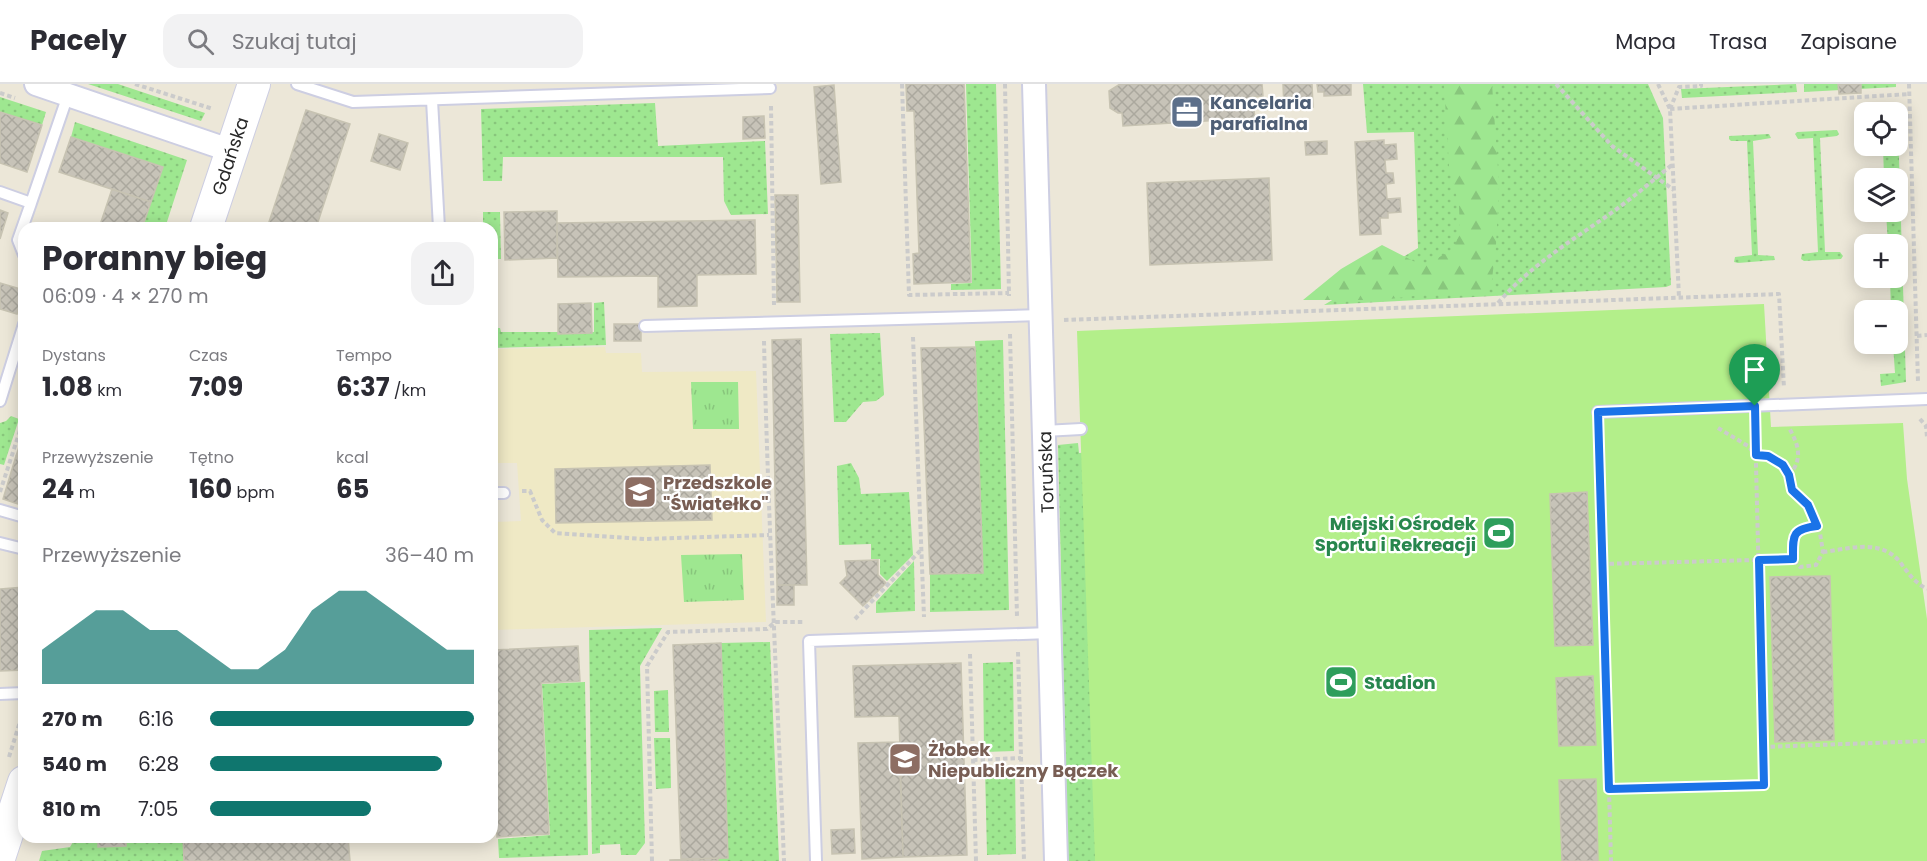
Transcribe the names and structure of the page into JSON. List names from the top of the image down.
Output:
{
  "streets": {
    "street": ["Gdańska", "Toruńska"]
  },
  "places": {
    "office": ["Kancelaria parafialna"],
    "school or university": ["Przedszkole \"Światełko\"", "Żłobek Niepubliczny Bączek"],
    "sports": ["Miejski Ośrodek Sportu i Rekreacji", "Stadion"]
  },
  "page": {
    "header": "Pacely",
    "search": "Szukaj tutaj",
    "nav": ["Mapa", "Trasa", "Zapisane"],
    "map_buttons": ["+", "−"],
    "heading": ["Poranny bieg", "06:09 · 4 × 270 m"],
    "stats": [
      ["Dystans", "1.08 km"],
      ["Czas", "7:09"],
      ["Tempo", "6:37 /km"],
      ["Przewyższenie", "24 m"],
      ["Tętno", "160 bpm"],
      ["kcal", "65"]
    ],
    "chart": ["Przewyższenie", "36–40 m"],
    "list": [
      {
        "name": "270 m",
        "note": "6:16"
      },
      {
        "name": "540 m",
        "note": "6:28"
      },
      {
        "name": "810 m",
        "note": "7:05"
      }
    ]
  }
}
